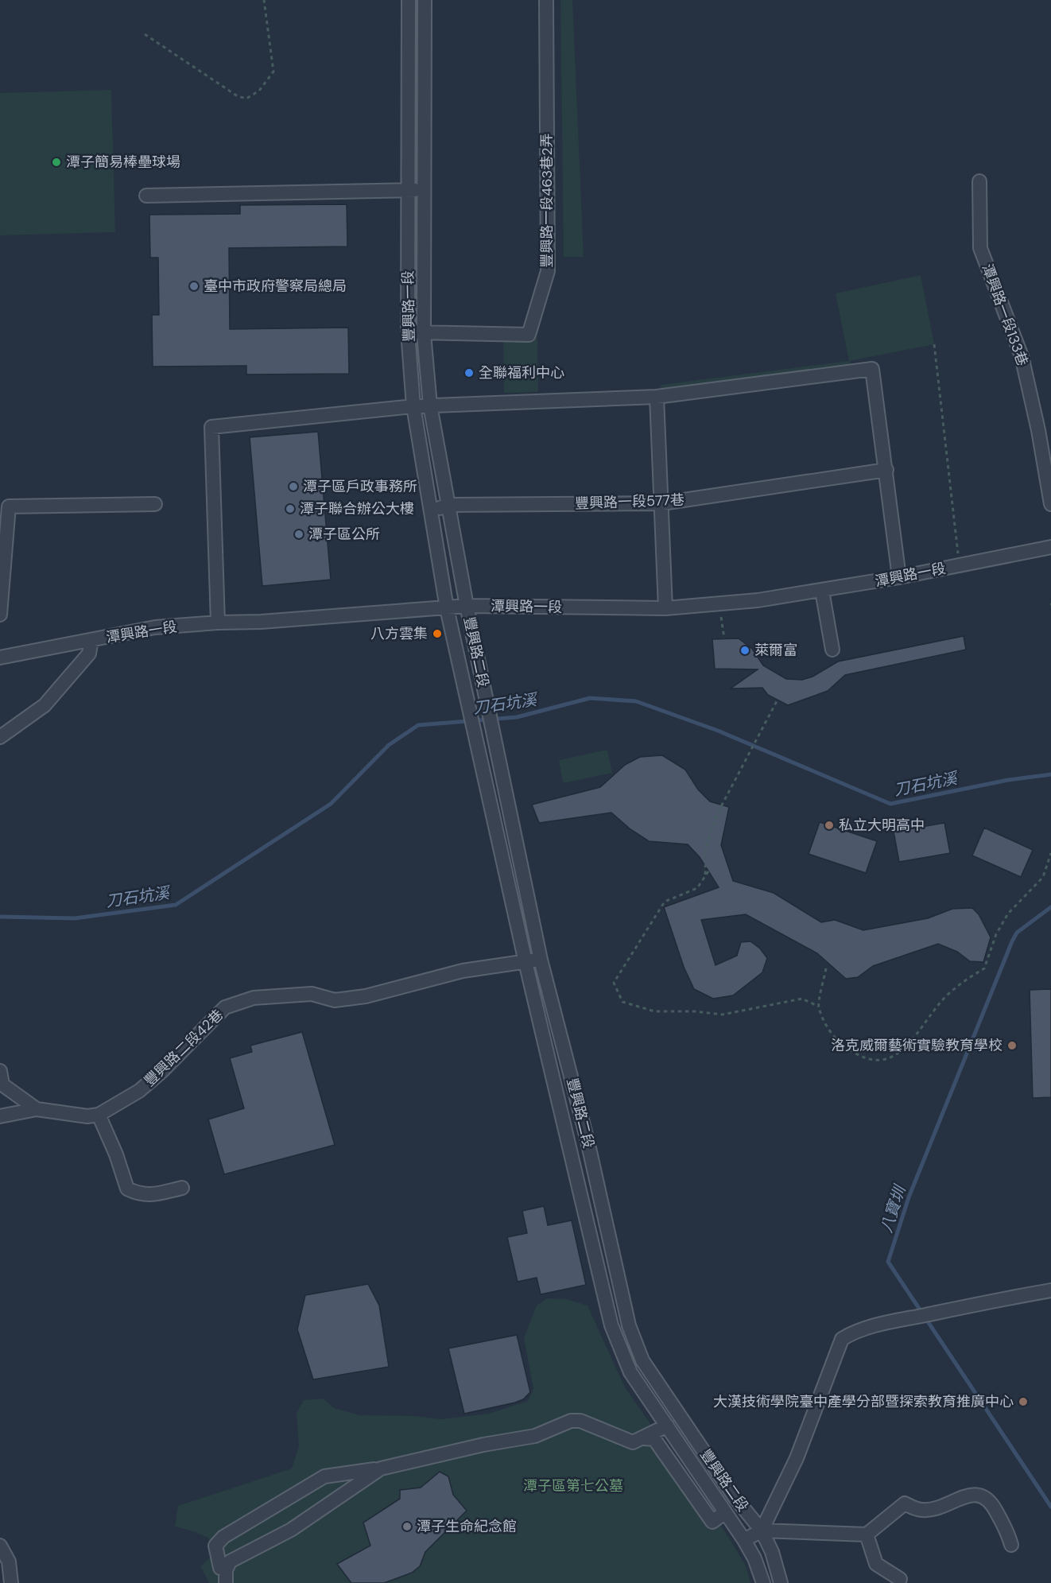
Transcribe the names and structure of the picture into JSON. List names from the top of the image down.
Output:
{
  "streets": {
    "street": [
      "豐興路一段463巷2弄",
      "豐興路一段",
      "潭興路一段133巷",
      "豐興路一段577巷",
      "潭興路一段",
      "豐興路二段",
      "豐興路二段42巷"
    ]
  },
  "crossings": [
    ["豐興路一段463巷2弄", "豐興路一段"],
    ["豐興路一段", "豐興路一段577巷"],
    ["豐興路一段", "潭興路一段"],
    ["豐興路一段", "豐興路二段"],
    ["潭興路一段", "豐興路二段"],
    ["豐興路二段", "豐興路二段42巷"]
  ],
  "water": ["刀石坑溪", "八寶圳"],
  "parks": ["潭子區第七公墓"],
  "places": [
    "潭子簡易棒壘球場",
    "臺中市政府警察局總局",
    "全聯福利中心",
    "潭子區戶政事務所",
    "潭子聯合辦公大樓",
    "潭子區公所",
    "八方雲集",
    "萊爾富",
    "私立大明高中",
    "洛克威爾藝術實驗教育學校",
    "大漢技術學院臺中產學分部暨探索教育推廣中心",
    "潭子生命紀念館"
  ]
}
